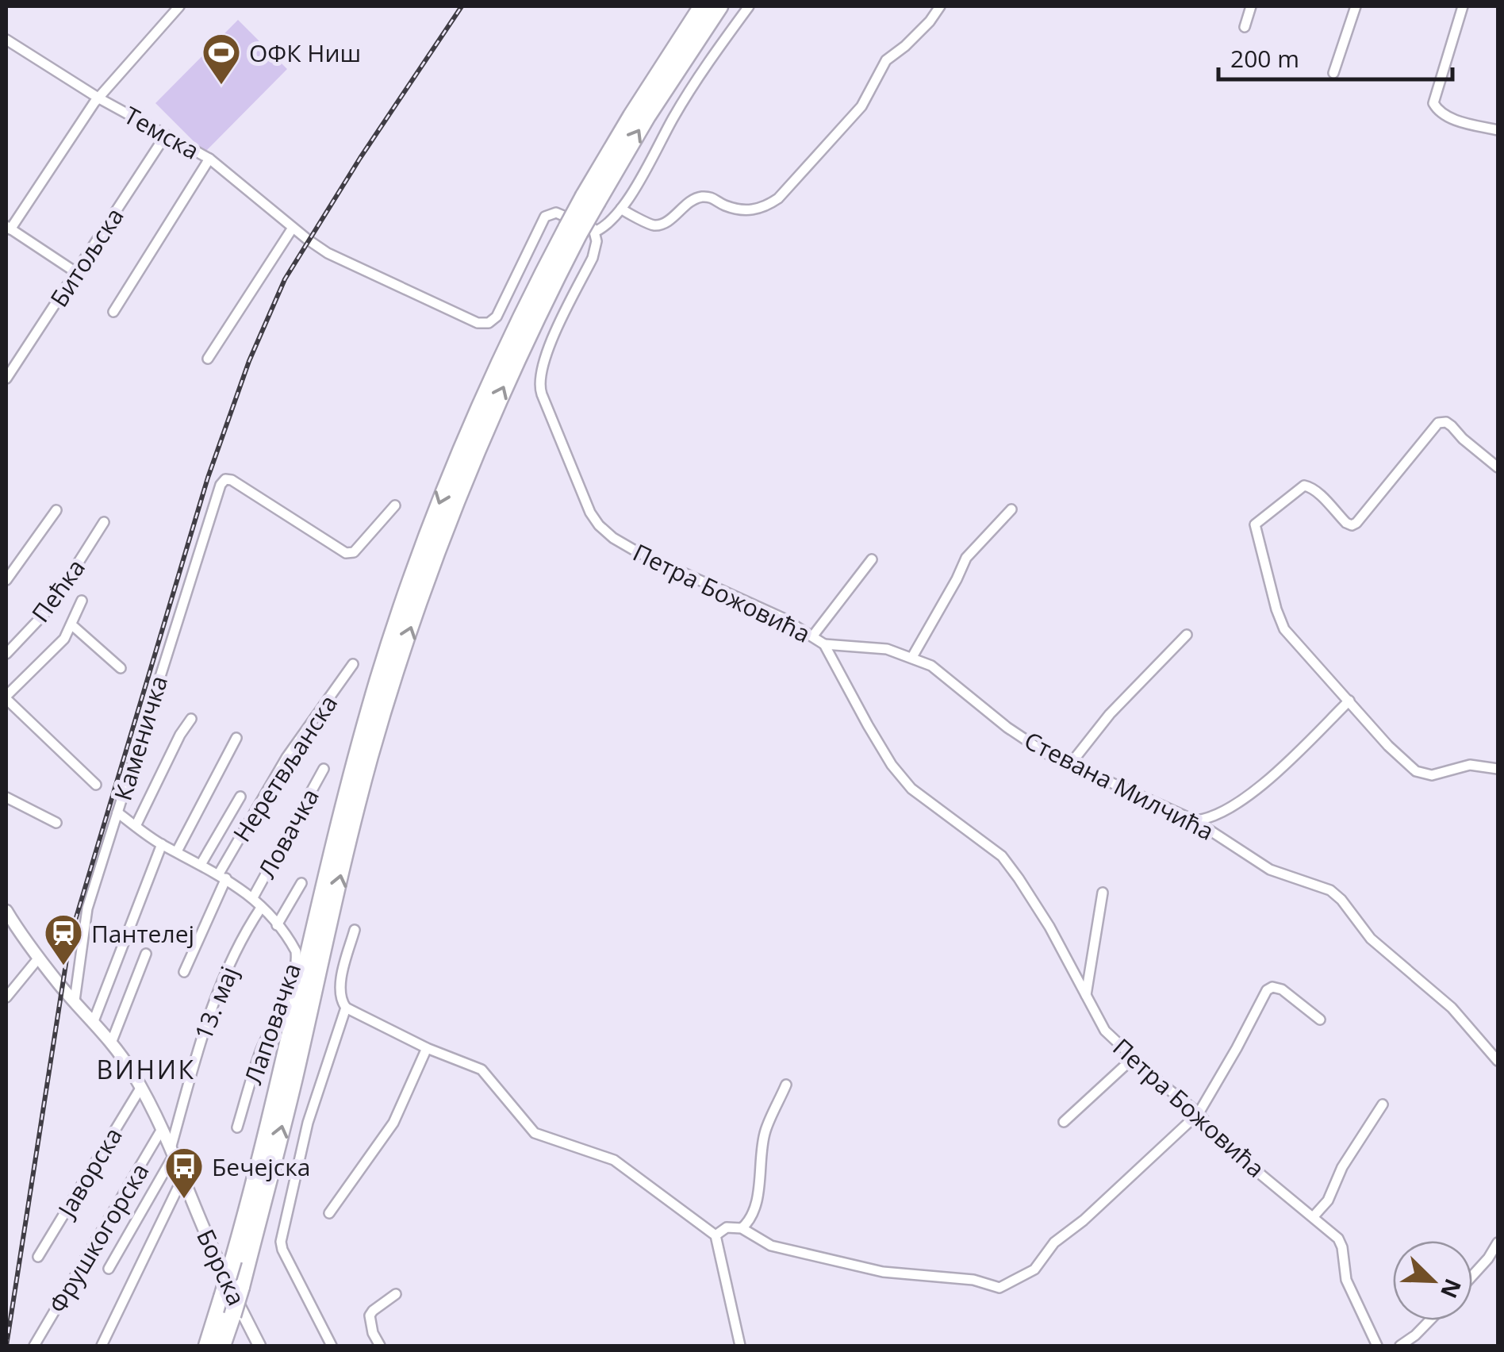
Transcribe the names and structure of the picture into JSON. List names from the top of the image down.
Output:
{
  "streets": {
    "street": [
      "Темска",
      "Битољска",
      "Пећка",
      "Петра Божовића",
      "Каменичка",
      "Неретвљанска",
      "Стевана Милчића",
      "Ловачка",
      "13. мај",
      "Лаповачка",
      "Јаворска",
      "Фрушкогорска",
      "Борска"
    ]
  },
  "crossings": [
    ["Темска", "Битољска"],
    ["Темска", "Петра Божовића"],
    ["Петра Божовића", "Стевана Милчића"],
    ["Каменичка", "Лаповачка"],
    ["Каменичка", "Борска"],
    ["Неретвљанска", "Лаповачка"],
    ["Ловачка", "Лаповачка"],
    ["13. мај", "Лаповачка"],
    ["13. мај", "Борска"],
    ["Јаворска", "Борска"],
    ["Фрушкогорска", "Борска"]
  ],
  "districts": ["ВИНИК"],
  "places": {
    "sports": ["ОФК Ниш"],
    "station": ["Пантелеј"],
    "bus stop": ["Бечејска"]
  },
  "scale_bar": "200 m",
  "north": "bottom right"
}
